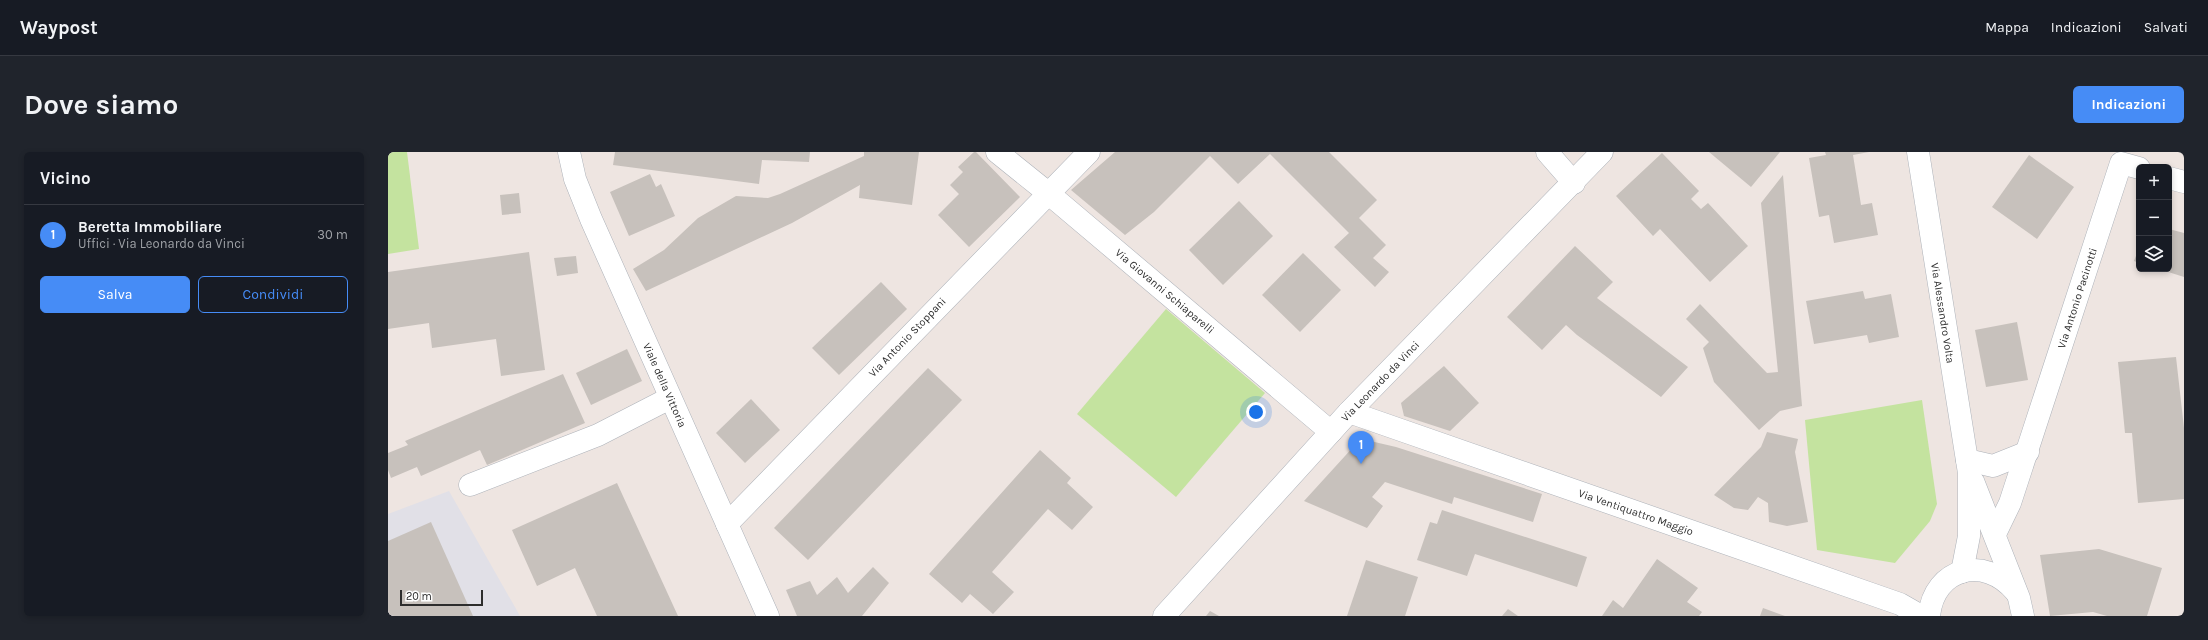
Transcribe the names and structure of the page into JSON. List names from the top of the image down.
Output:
{
  "streets": {
    "street": [
      "Via Giovanni Schiaparelli",
      "Via Antonio Pacinotti",
      "Via Alessandro Volta",
      "Via Antonio Stoppani",
      "Via Leonardo da Vinci",
      "Viale della Vittoria",
      "Via Ventiquattro Maggio"
    ]
  },
  "crossings": [
    ["Via Giovanni Schiaparelli", "Via Antonio Stoppani"],
    ["Via Giovanni Schiaparelli", "Via Leonardo da Vinci"],
    ["Via Antonio Pacinotti", "Via Alessandro Volta"],
    ["Via Antonio Stoppani", "Viale della Vittoria"],
    ["Via Leonardo da Vinci", "Via Ventiquattro Maggio"]
  ],
  "scale_bar": "20 m",
  "page": {
    "header": "Waypost",
    "nav": ["Mappa", "Indicazioni", "Salvati"],
    "buttons": [
      "Indicazioni",
      ["Salva", "Condividi"]
    ],
    "title": "Dove siamo",
    "heading": "Vicino",
    "map_buttons": ["+", "−"],
    "list": [
      {
        "mark": "1",
        "name": "Beretta Immobiliare",
        "note": "Uffici · Via Leonardo da Vinci",
        "value": "30 m"
      }
    ],
    "pins": "1",
    "scale": "20 m"
  }
}
